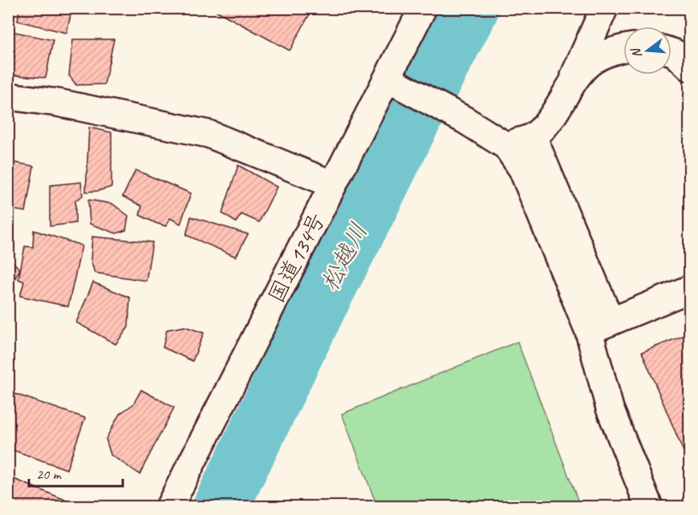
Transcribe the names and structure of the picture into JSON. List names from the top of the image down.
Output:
{
  "streets": {
    "main road": ["国道134号"]
  },
  "water": ["松越川"],
  "scale_bar": "20 m",
  "north": "left"
}
